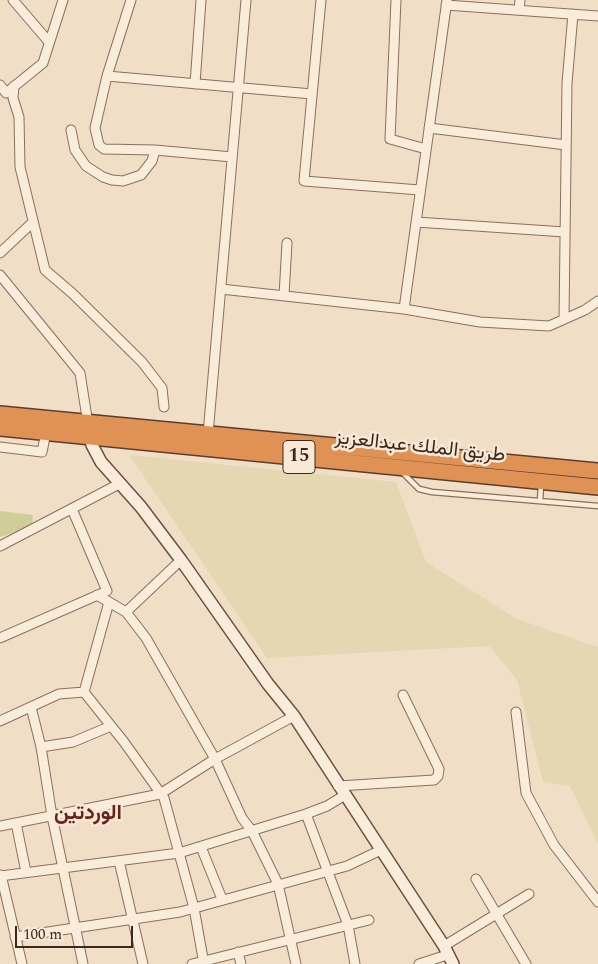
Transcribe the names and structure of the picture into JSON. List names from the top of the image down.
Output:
{
  "streets": {
    "highway": ["طريق الملك عبدالعزيز", "15"]
  },
  "districts": ["الوردتين"],
  "scale_bar": "100 m"
}
